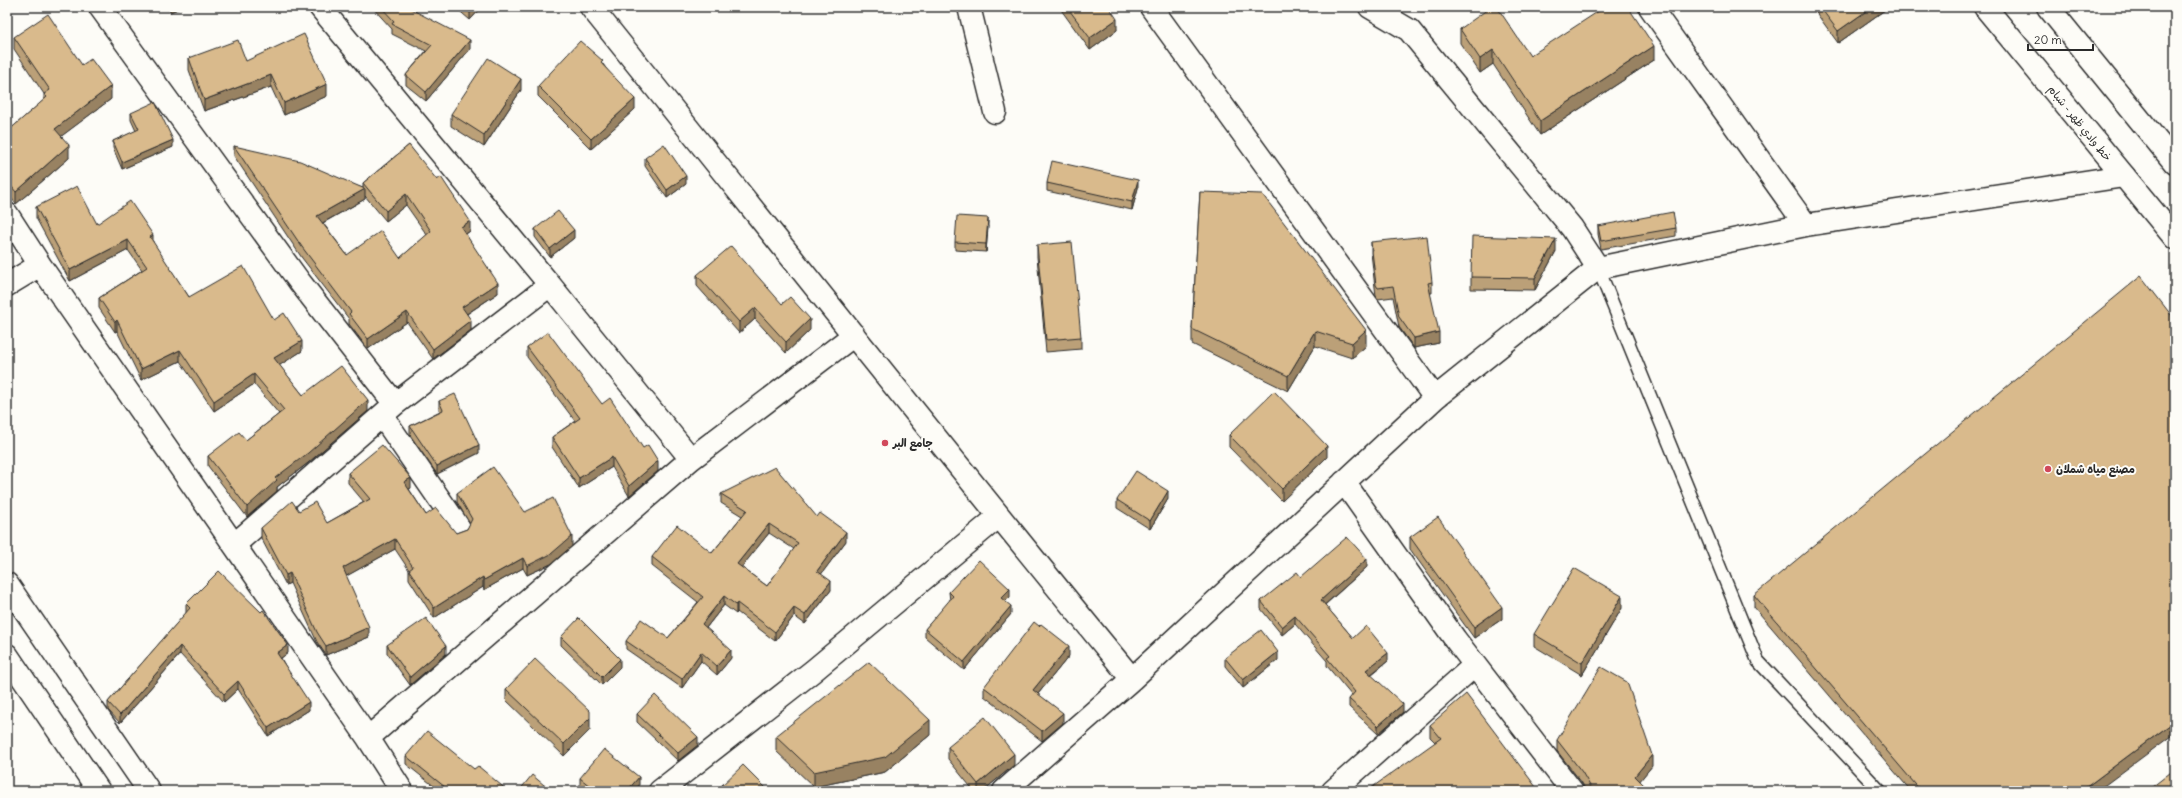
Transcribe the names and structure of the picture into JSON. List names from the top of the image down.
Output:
{
  "streets": {
    "street": ["خط وادي ظهر - شبام"]
  },
  "places": ["جامع البر", "مصنع مياه شملان"],
  "scale_bar": "20 m"
}
